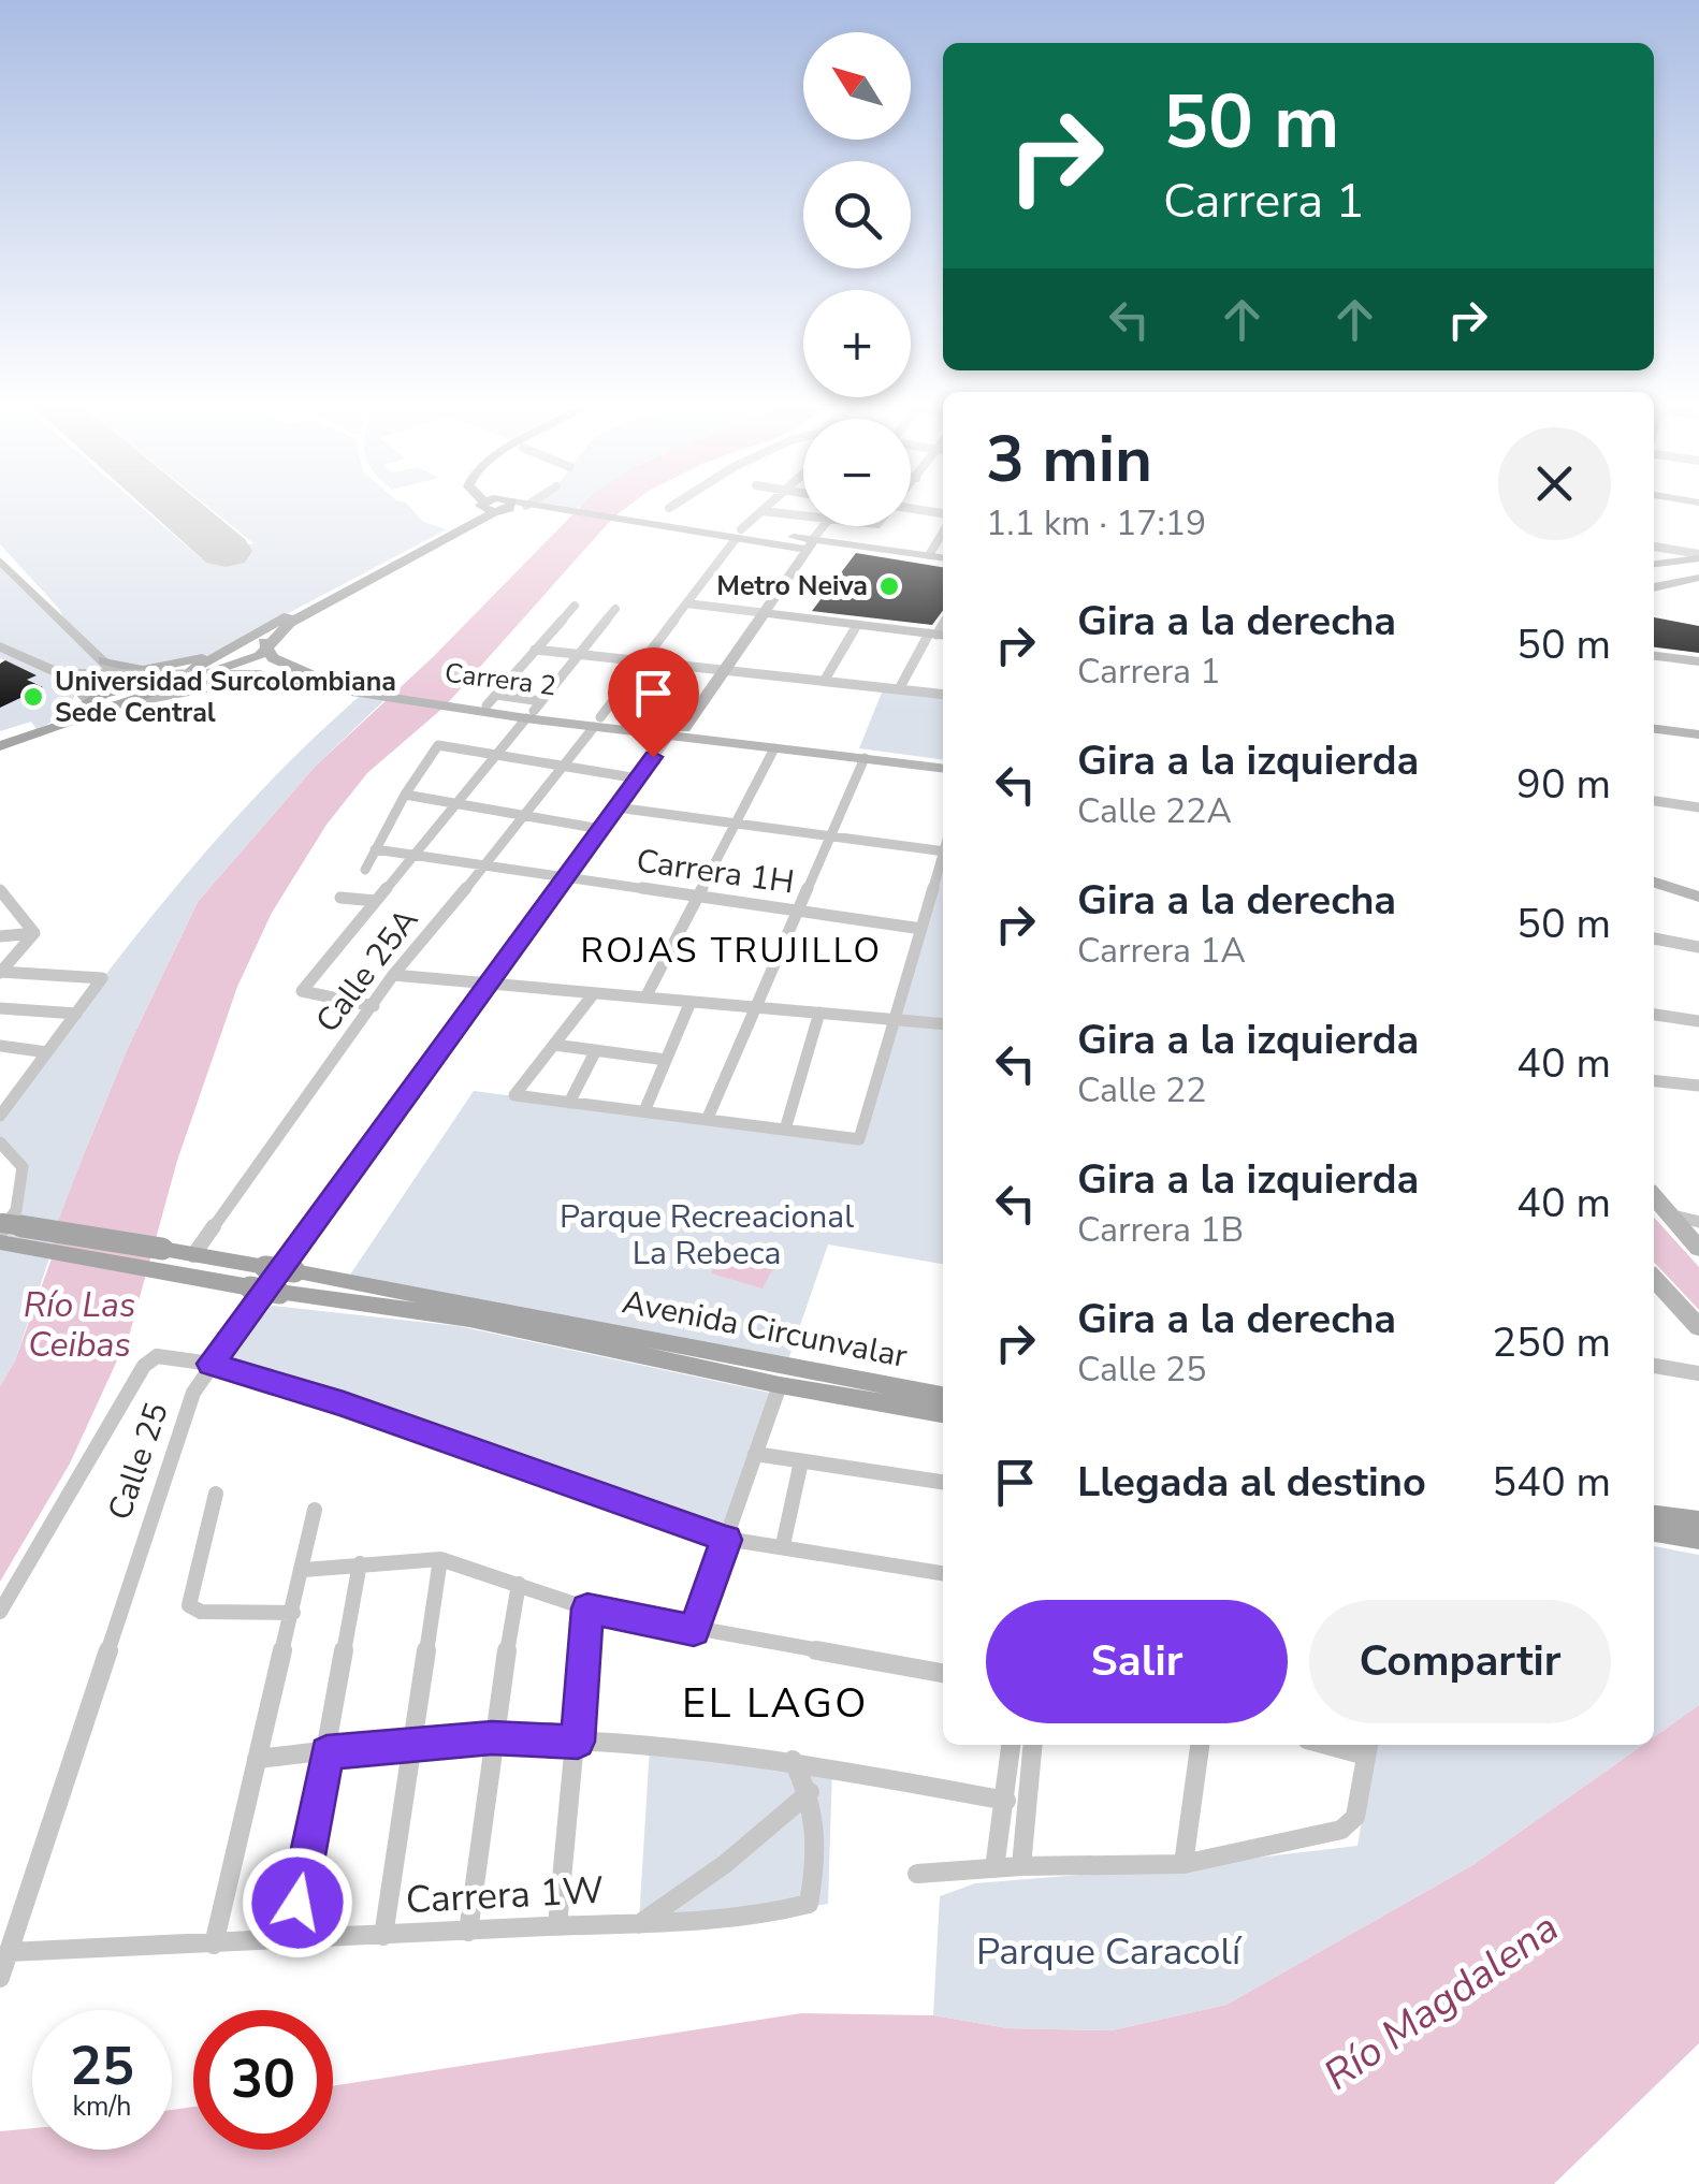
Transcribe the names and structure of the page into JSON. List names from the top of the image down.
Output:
{
  "streets": {
    "main road": ["Carrera 2", "Avenida Circunvalar"],
    "street": [
      "Carrera 1H",
      "Calle 25A",
      "Calle 25",
      "Carrera 1W"
    ]
  },
  "crossings": [
    ["Carrera 2", "Calle 25A"],
    ["Carrera 2", "Calle 25"],
    ["Carrera 1H", "Calle 25A"],
    ["Carrera 1H", "Calle 25"],
    ["Calle 25A", "Avenida Circunvalar"],
    ["Calle 25", "Carrera 1W"]
  ],
  "districts": ["ROJAS TRUJILLO", "EL LAGO"],
  "water": ["Río Las Ceibas", "Río Magdalena"],
  "parks": ["Parque Recreacional La Rebeca", "Parque Caracolí"],
  "places": ["Metro Neiva", "Universidad Surcolombiana Sede Central"],
  "north": "top left",
  "page": {
    "map_buttons": ["+", "−"],
    "turn": ["50 m", "Carrera 1"],
    "heading": ["3 min", "1.1 km · 17:19"],
    "list": [
      {
        "name": "Gira a la derecha",
        "note": "Carrera 1",
        "value": "50 m"
      },
      {
        "name": "Gira a la izquierda",
        "note": "Calle 22A",
        "value": "90 m"
      },
      {
        "name": "Gira a la derecha",
        "note": "Carrera 1A",
        "value": "50 m"
      },
      {
        "name": "Gira a la izquierda",
        "note": "Calle 22",
        "value": "40 m"
      },
      {
        "name": "Gira a la izquierda",
        "note": "Carrera 1B",
        "value": "40 m"
      },
      {
        "name": "Gira a la derecha",
        "note": "Calle 25",
        "value": "250 m"
      },
      {
        "name": "Llegada al destino",
        "value": "540 m"
      }
    ],
    "buttons": ["Salir", "Compartir"],
    "speed": "25 km/h",
    "limit": "30"
  }
}
